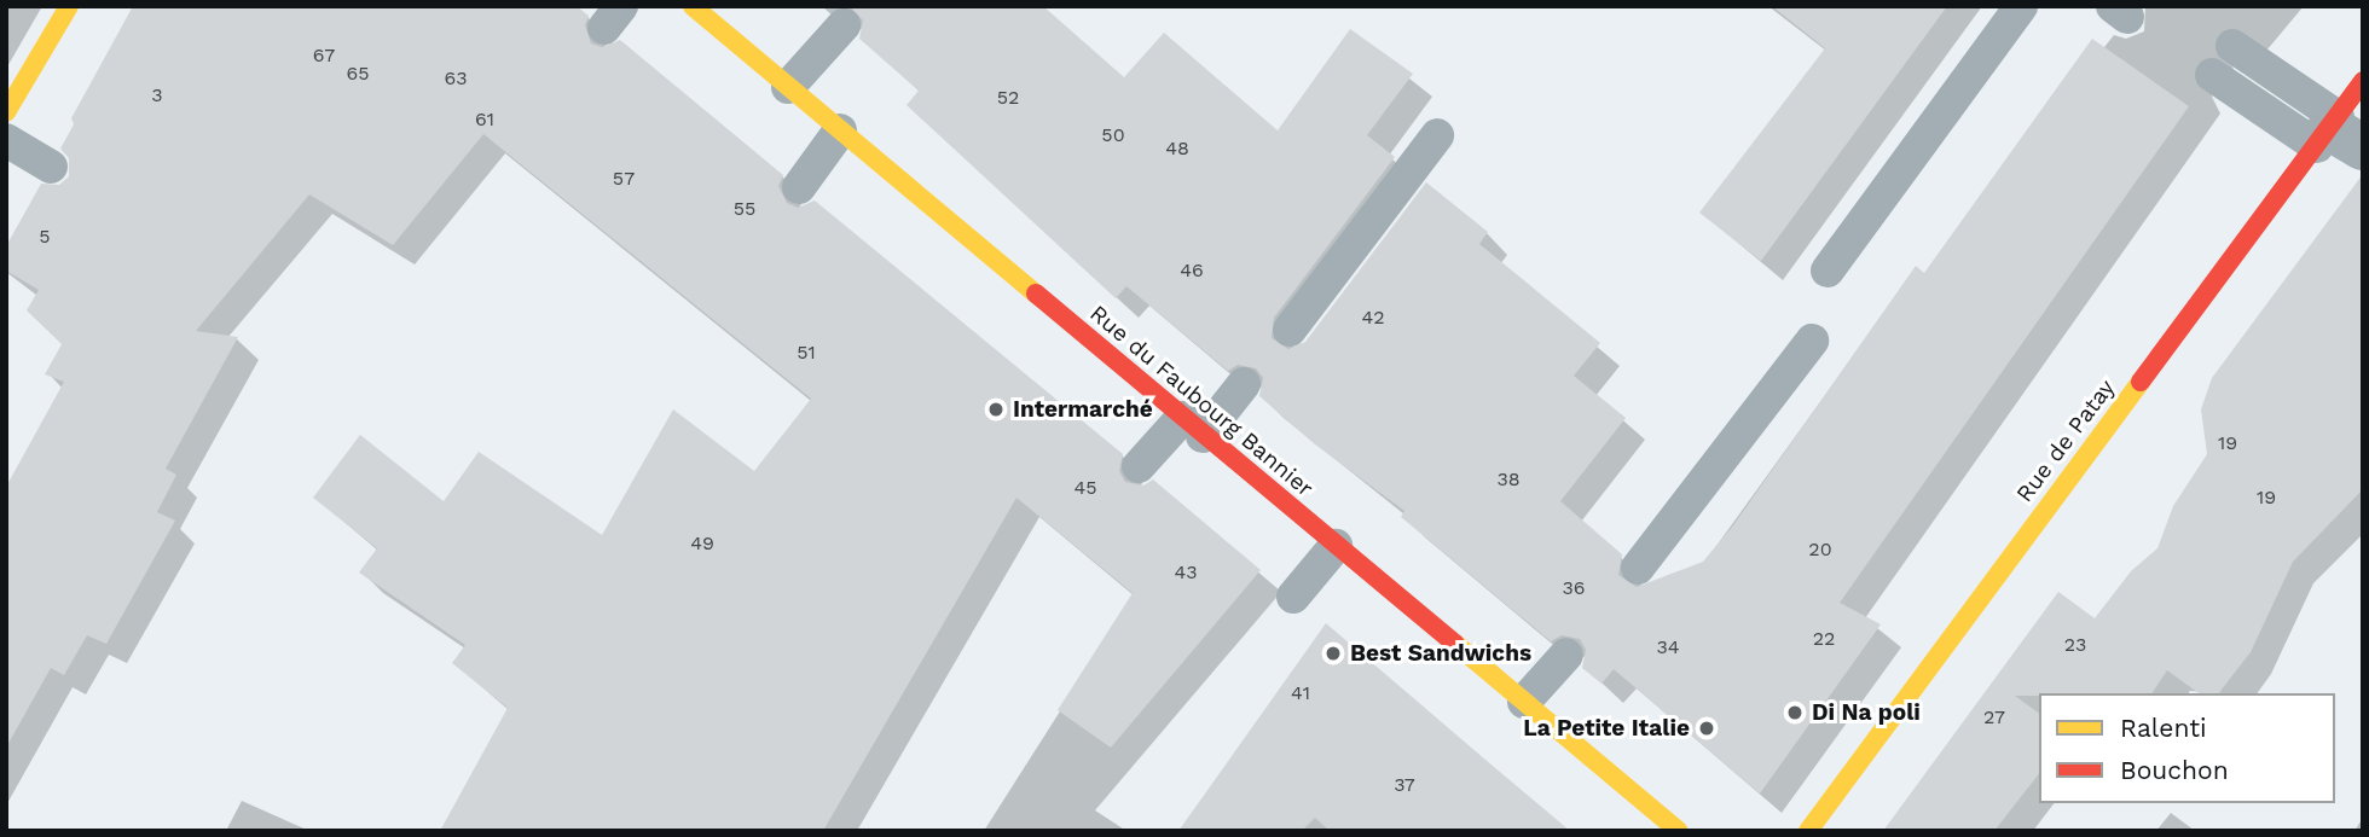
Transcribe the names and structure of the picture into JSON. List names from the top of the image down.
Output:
{
  "streets": {
    "main road": ["Rue du Faubourg Bannier", "Rue de Patay"]
  },
  "places": [
    "Intermarché",
    "Best Sandwichs",
    "Di Na poli",
    "La Petite Italie"
  ],
  "house_numbers": [
    "67",
    "65",
    "63",
    "3",
    "52",
    "61",
    "50",
    "48",
    "57",
    "55",
    "5",
    "46",
    "42",
    "51",
    "19",
    "38",
    "45",
    "19",
    "49",
    "20",
    "43",
    "36",
    "22",
    "23",
    "34",
    "41",
    "27",
    "37"
  ],
  "legend": ["Ralenti", "Bouchon"]
}
